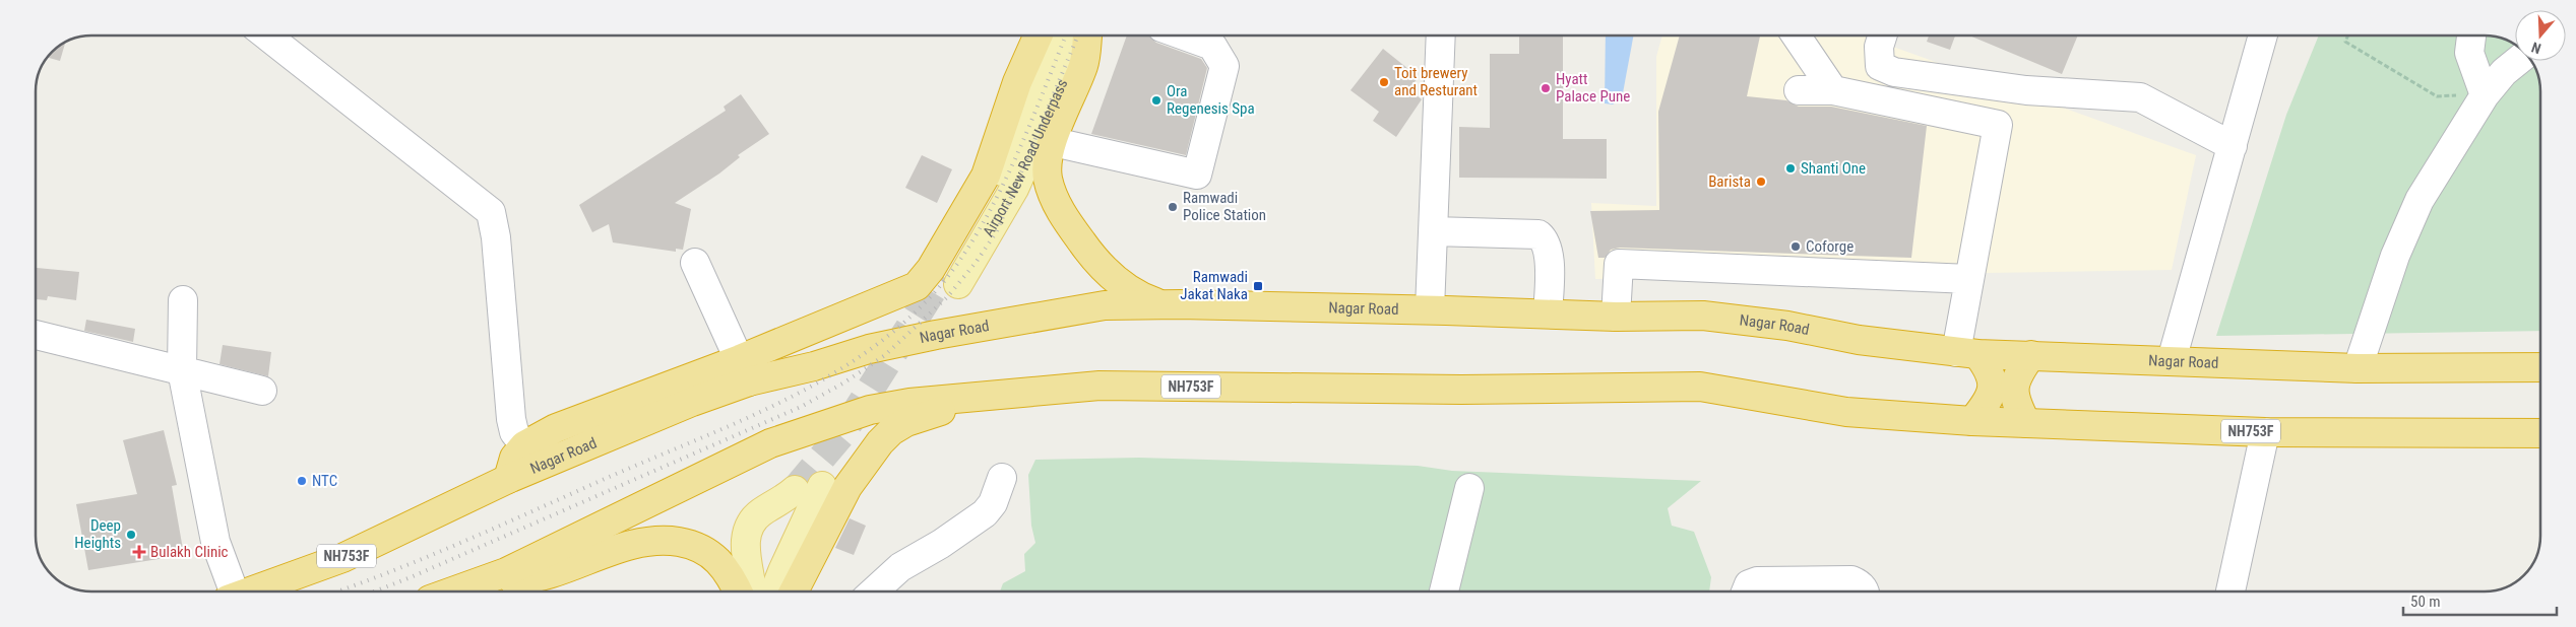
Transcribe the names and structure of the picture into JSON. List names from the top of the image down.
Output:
{
  "streets": {
    "highway": ["Nagar Road", "NH753F"],
    "main road": ["Airport New Road Underpass"]
  },
  "places": {
    "other": [
      "Toit brewery and Resturant",
      "Hyatt Palace Pune",
      "Ora Regenesis Spa",
      "Shanti One",
      "Barista",
      "Ramwadi Police Station",
      "Coforge",
      "NTC",
      "Deep Heights"
    ],
    "transit": ["Ramwadi Jakat Naka"],
    "health": ["Bulakh Clinic"]
  },
  "scale_bar": "50 m",
  "north": "bottom"
}
